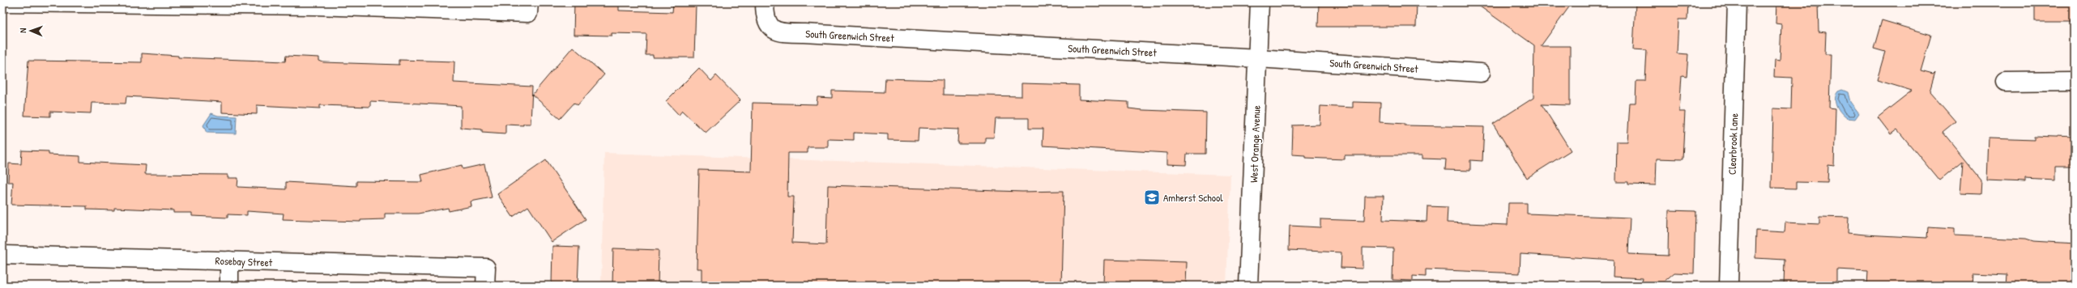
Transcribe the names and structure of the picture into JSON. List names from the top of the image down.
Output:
{
  "streets": {
    "street": [
      "South Greenwich Street",
      "West Orange Avenue",
      "Clearbrook Lane",
      "Rosebay Street"
    ]
  },
  "crossings": [
    ["South Greenwich Street", "West Orange Avenue"]
  ],
  "places": {
    "school or university": ["Amherst School"]
  },
  "north": "left"
}
